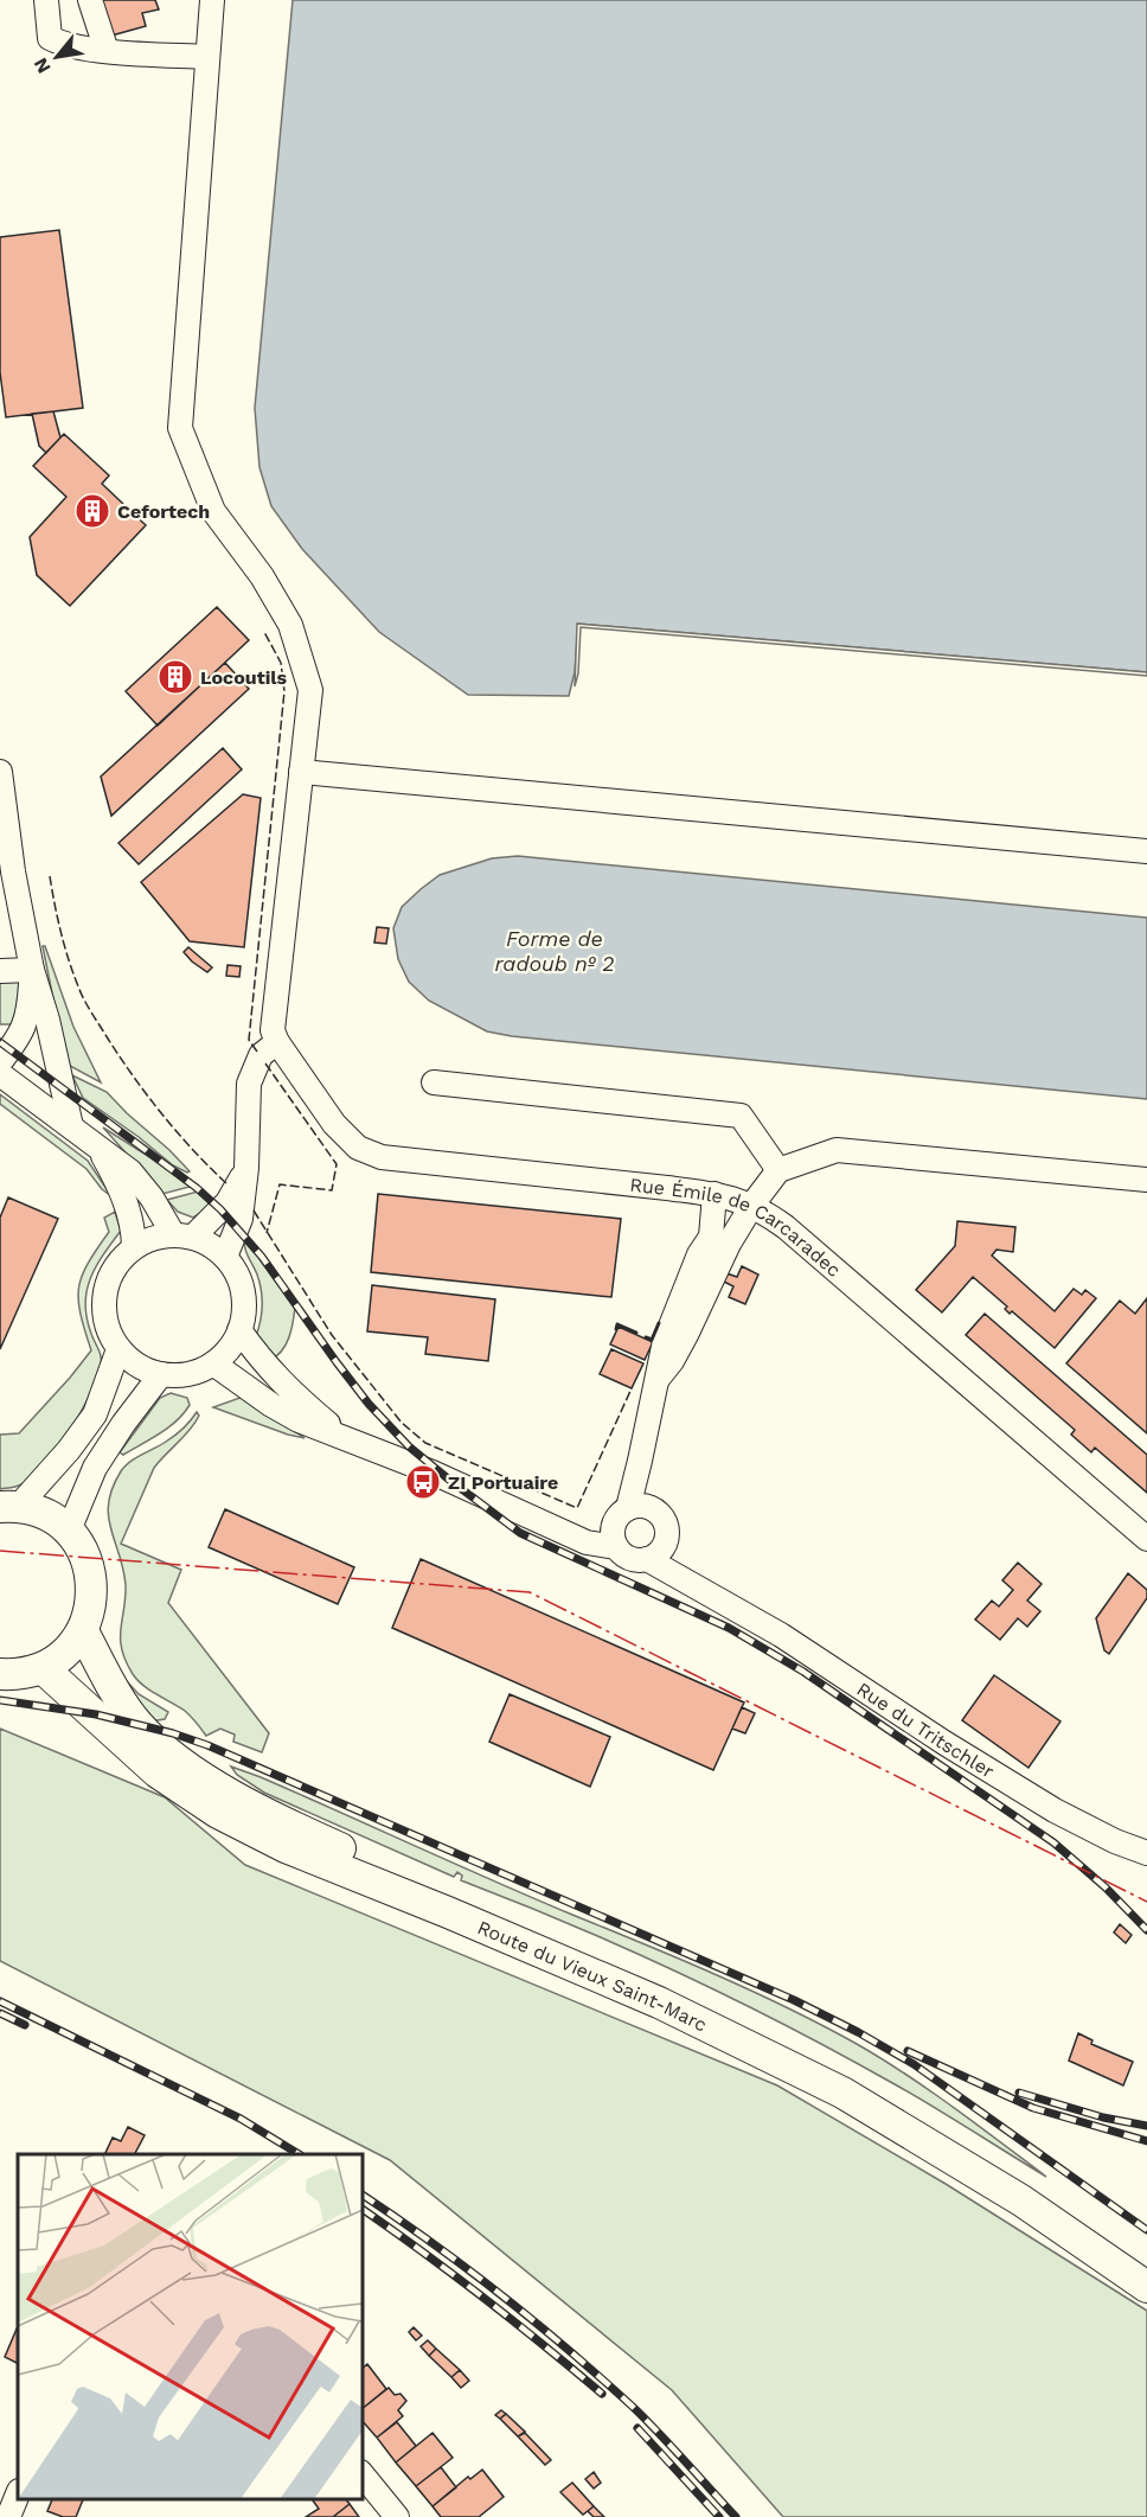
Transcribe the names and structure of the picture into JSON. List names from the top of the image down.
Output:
{
  "streets": {
    "main road": ["Route du Vieux Saint-Marc"],
    "street": ["Rue Émile de Carcaradec", "Rue du Tritschler"]
  },
  "water": ["Forme de radoub nº 2"],
  "places": {
    "building": ["Cefortech", "Locoutils"],
    "bus stop": ["ZI Portuaire"]
  },
  "north": "bottom left"
}
